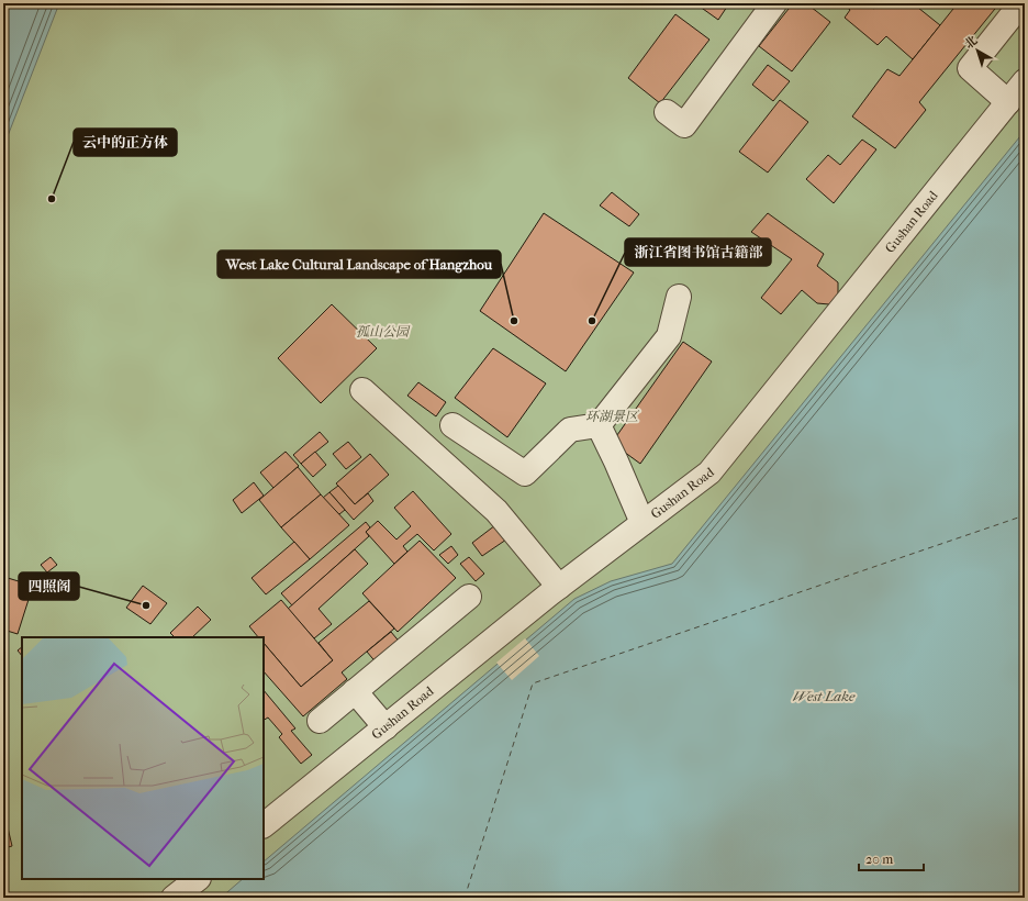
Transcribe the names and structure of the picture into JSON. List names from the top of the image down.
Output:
{
  "streets": {
    "street": ["Gushan Road"]
  },
  "water": ["West Lake"],
  "parks": ["孤山公园", "环湖景区"],
  "places": [
    "云中的正方体",
    "West Lake Cultural Landscape of Hangzhou",
    "浙江省图书馆古籍部",
    "四照阁"
  ],
  "scale_bar": "20 m",
  "north": "top left"
}
